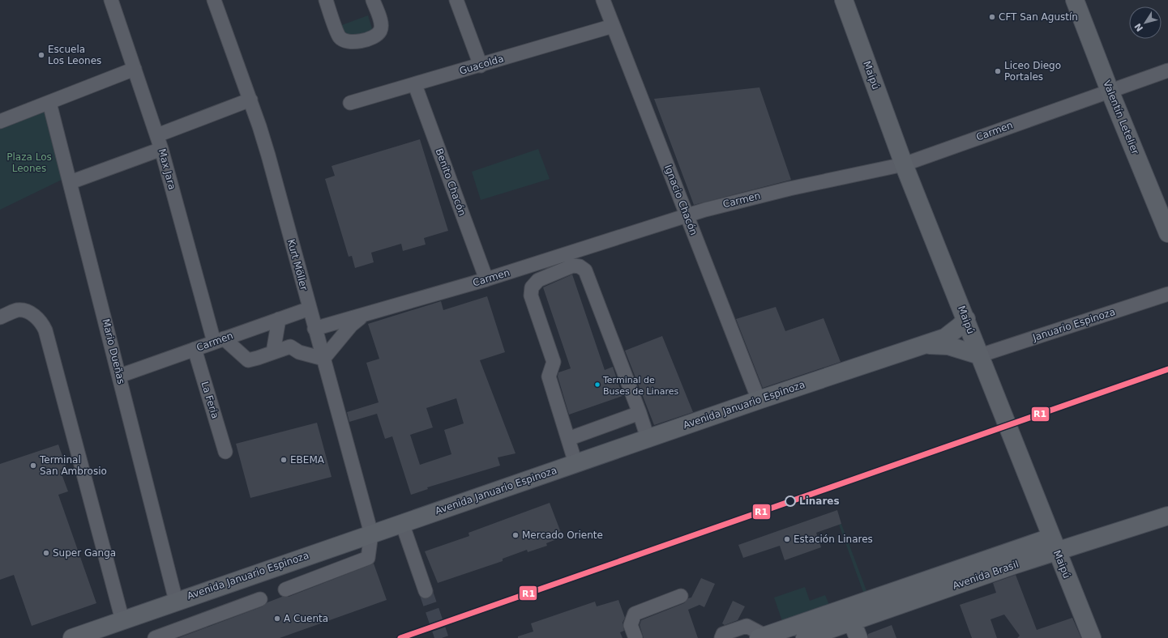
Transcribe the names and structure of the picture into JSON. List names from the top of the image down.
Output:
{
  "streets": {
    "main road": [
      "Maipú",
      "Valentín Letelier",
      "Avenida Januario Espinoza",
      "Avenida Brasil"
    ],
    "street": [
      "Guacolda",
      "Carmen",
      "Max Jara",
      "Benito Chacón",
      "Ignacio Chacón",
      "Kurt Möller",
      "Januario Espinoza",
      "Mario Dueñas",
      "La Feria"
    ]
  },
  "crossings": [
    ["Guacolda", "Benito Chacón"],
    ["Guacolda", "Ignacio Chacón"],
    ["Maipú", "Carmen"],
    ["Maipú", "Januario Espinoza"],
    ["Maipú", "Avenida Januario Espinoza"],
    ["Maipú", "Avenida Brasil"],
    ["Valentín Letelier", "Carmen"],
    ["Carmen", "Max Jara"],
    ["Carmen", "Benito Chacón"],
    ["Carmen", "Ignacio Chacón"],
    ["Carmen", "Kurt Möller"],
    ["Carmen", "Mario Dueñas"],
    ["Carmen", "La Feria"],
    ["Ignacio Chacón", "Avenida Januario Espinoza"],
    ["Kurt Möller", "Avenida Januario Espinoza"],
    ["Januario Espinoza", "Avenida Januario Espinoza"],
    ["Mario Dueñas", "Avenida Januario Espinoza"]
  ],
  "parks": ["Plaza Los Leones"],
  "places": [
    "CFT San Agustín",
    "Escuela Los Leones",
    "Liceo Diego Portales",
    "Terminal de Buses de Linares",
    "EBEMA",
    "Terminal San Ambrosio",
    "Linares",
    "Mercado Oriente",
    "Estación Linares",
    "Super Ganga",
    "A Cuenta"
  ],
  "lines": ["transit line R1"],
  "north": "bottom left"
}
